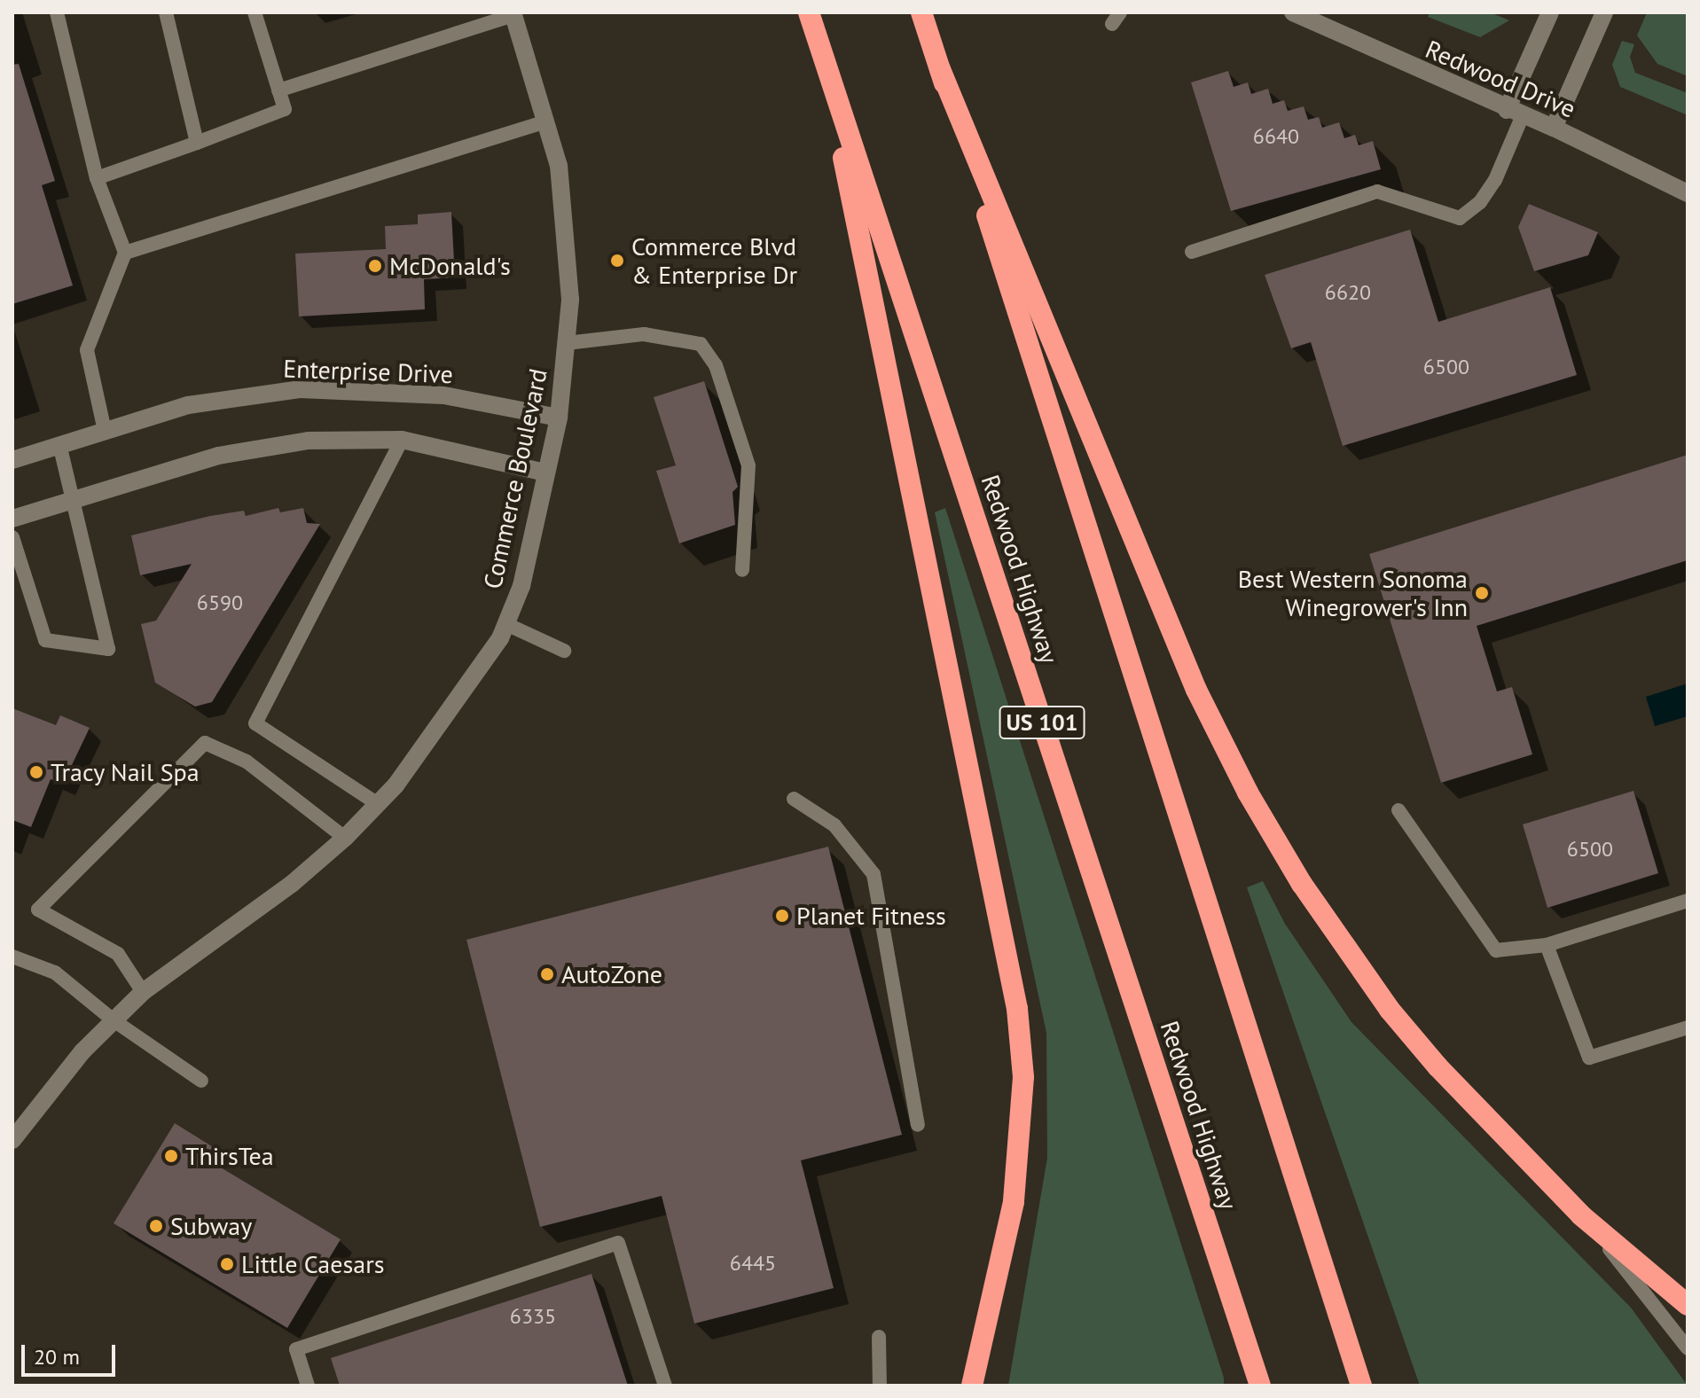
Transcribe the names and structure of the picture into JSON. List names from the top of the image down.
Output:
{
  "streets": {
    "highway": ["Redwood Highway", "US 101"],
    "street": ["Redwood Drive", "Enterprise Drive", "Commerce Boulevard"]
  },
  "crossings": [
    ["Enterprise Drive", "Commerce Boulevard"]
  ],
  "places": [
    "Commerce Blvd & Enterprise Dr",
    "McDonald's",
    "Best Western Sonoma Winegrower's Inn",
    "Tracy Nail Spa",
    "Planet Fitness",
    "AutoZone",
    "ThirsTea",
    "Subway",
    "Little Caesars"
  ],
  "house_numbers": [
    "6640",
    "6620",
    "6500",
    "6590",
    "6500",
    "6445",
    "6335"
  ],
  "scale_bar": "20 m"
}
